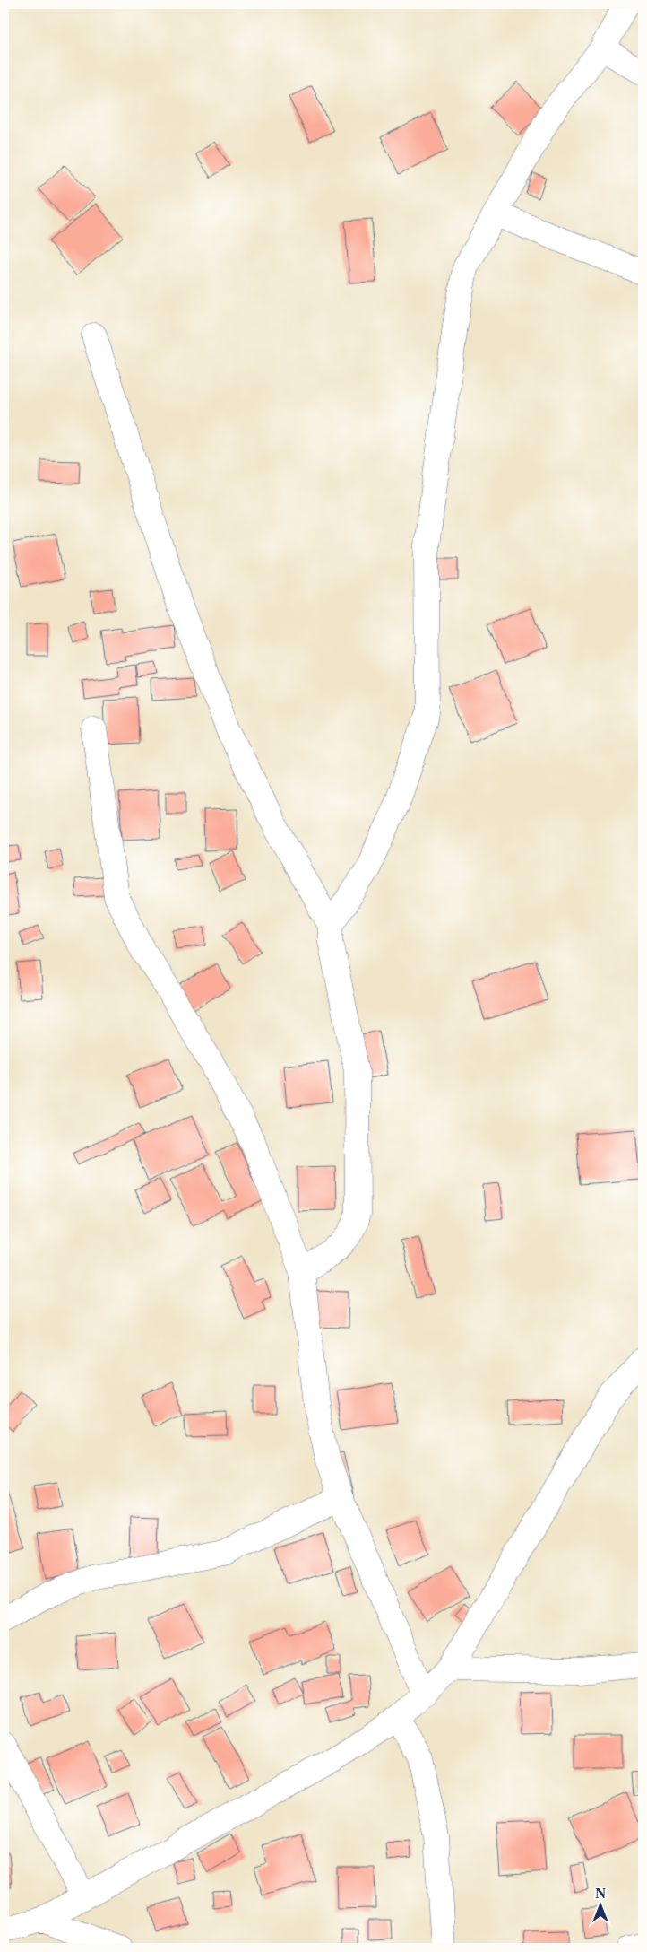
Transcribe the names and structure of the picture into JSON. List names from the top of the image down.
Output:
{
  "north": "top"
}
